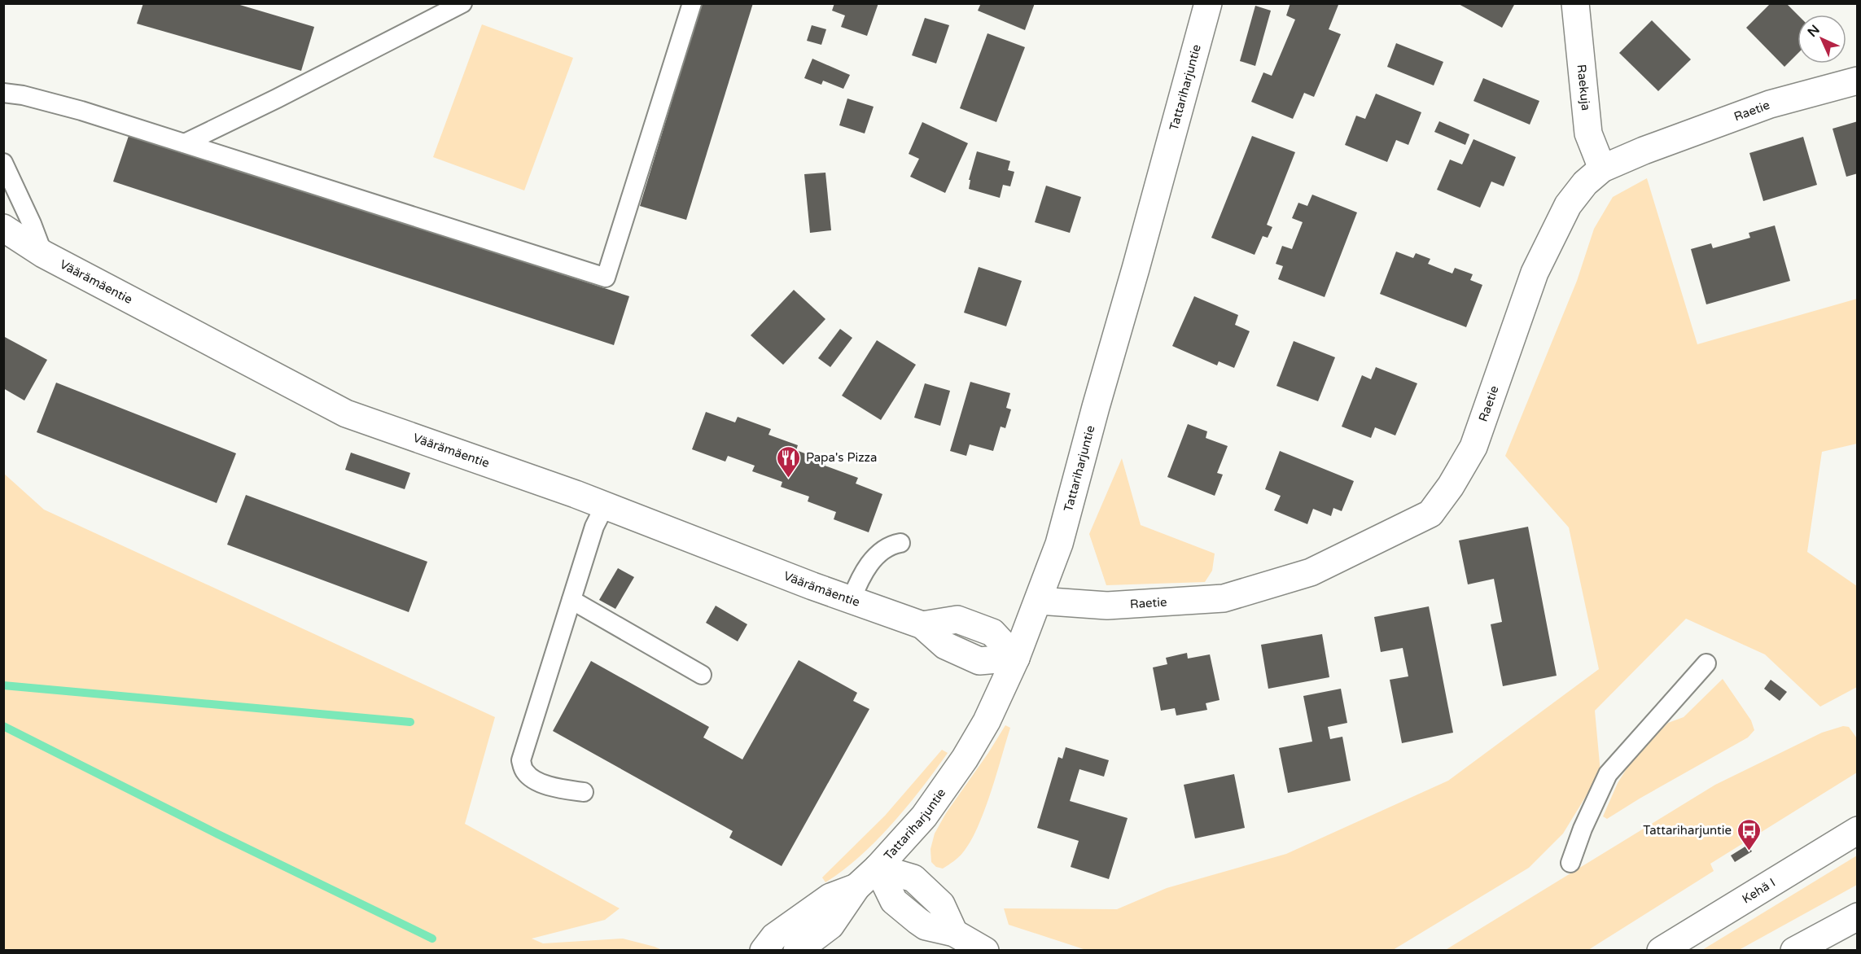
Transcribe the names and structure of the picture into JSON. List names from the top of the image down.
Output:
{
  "streets": {
    "main road": [
      "Tattariharjuntie",
      "Raekuja",
      "Raetie",
      "Väärämäentie",
      "Kehä I"
    ]
  },
  "crossings": [
    ["Tattariharjuntie", "Raetie"],
    ["Tattariharjuntie", "Väärämäentie"],
    ["Raekuja", "Raetie"]
  ],
  "places": {
    "restaurant": ["Papa's Pizza"],
    "bus stop": ["Tattariharjuntie"]
  },
  "north": "top left"
}
